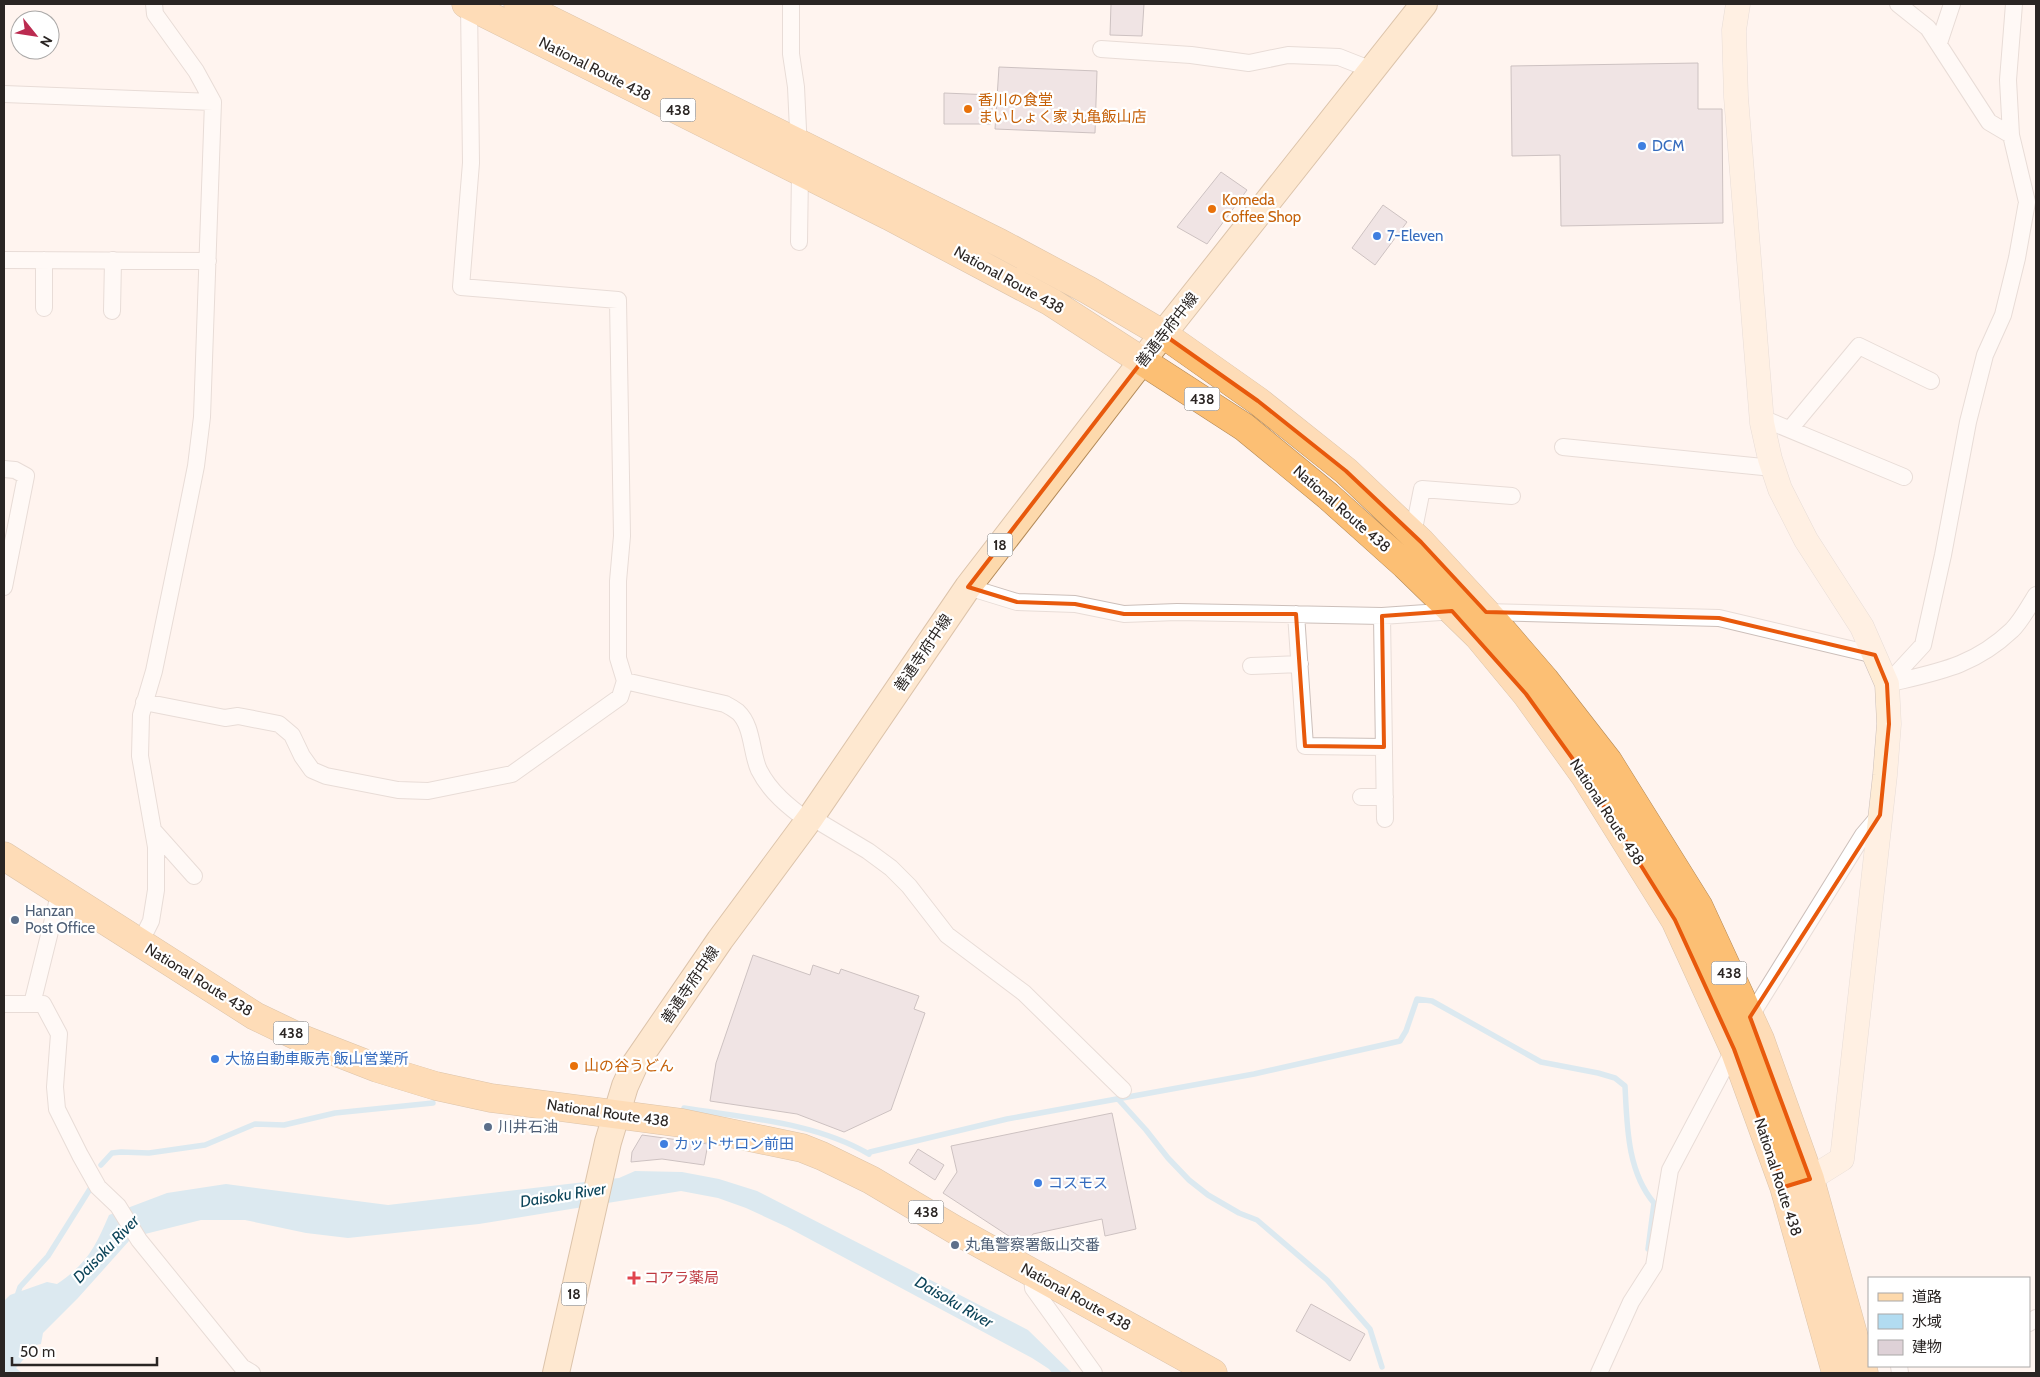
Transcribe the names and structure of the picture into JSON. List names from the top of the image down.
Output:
{
  "streets": {
    "highway": ["National Route 438", "438"],
    "main road": ["善通寺府中線", "18"]
  },
  "crossings": [
    ["National Route 438", "善通寺府中線"]
  ],
  "water": ["Daisoku River"],
  "places": {
    "other": [
      "香川の食堂 まいしょく家 丸亀飯山店",
      "DCM",
      "Komeda Coffee Shop",
      "7-Eleven",
      "Hanzan Post Office",
      "大協自動車販売 飯山営業所",
      "山の谷うどん",
      "川井石油",
      "カットサロン前田",
      "コスモス",
      "丸亀警察署飯山交番"
    ],
    "health": ["コアラ薬局"]
  },
  "legend": ["道路", "水域", "建物"],
  "scale_bar": "50 m",
  "north": "bottom right"
}
